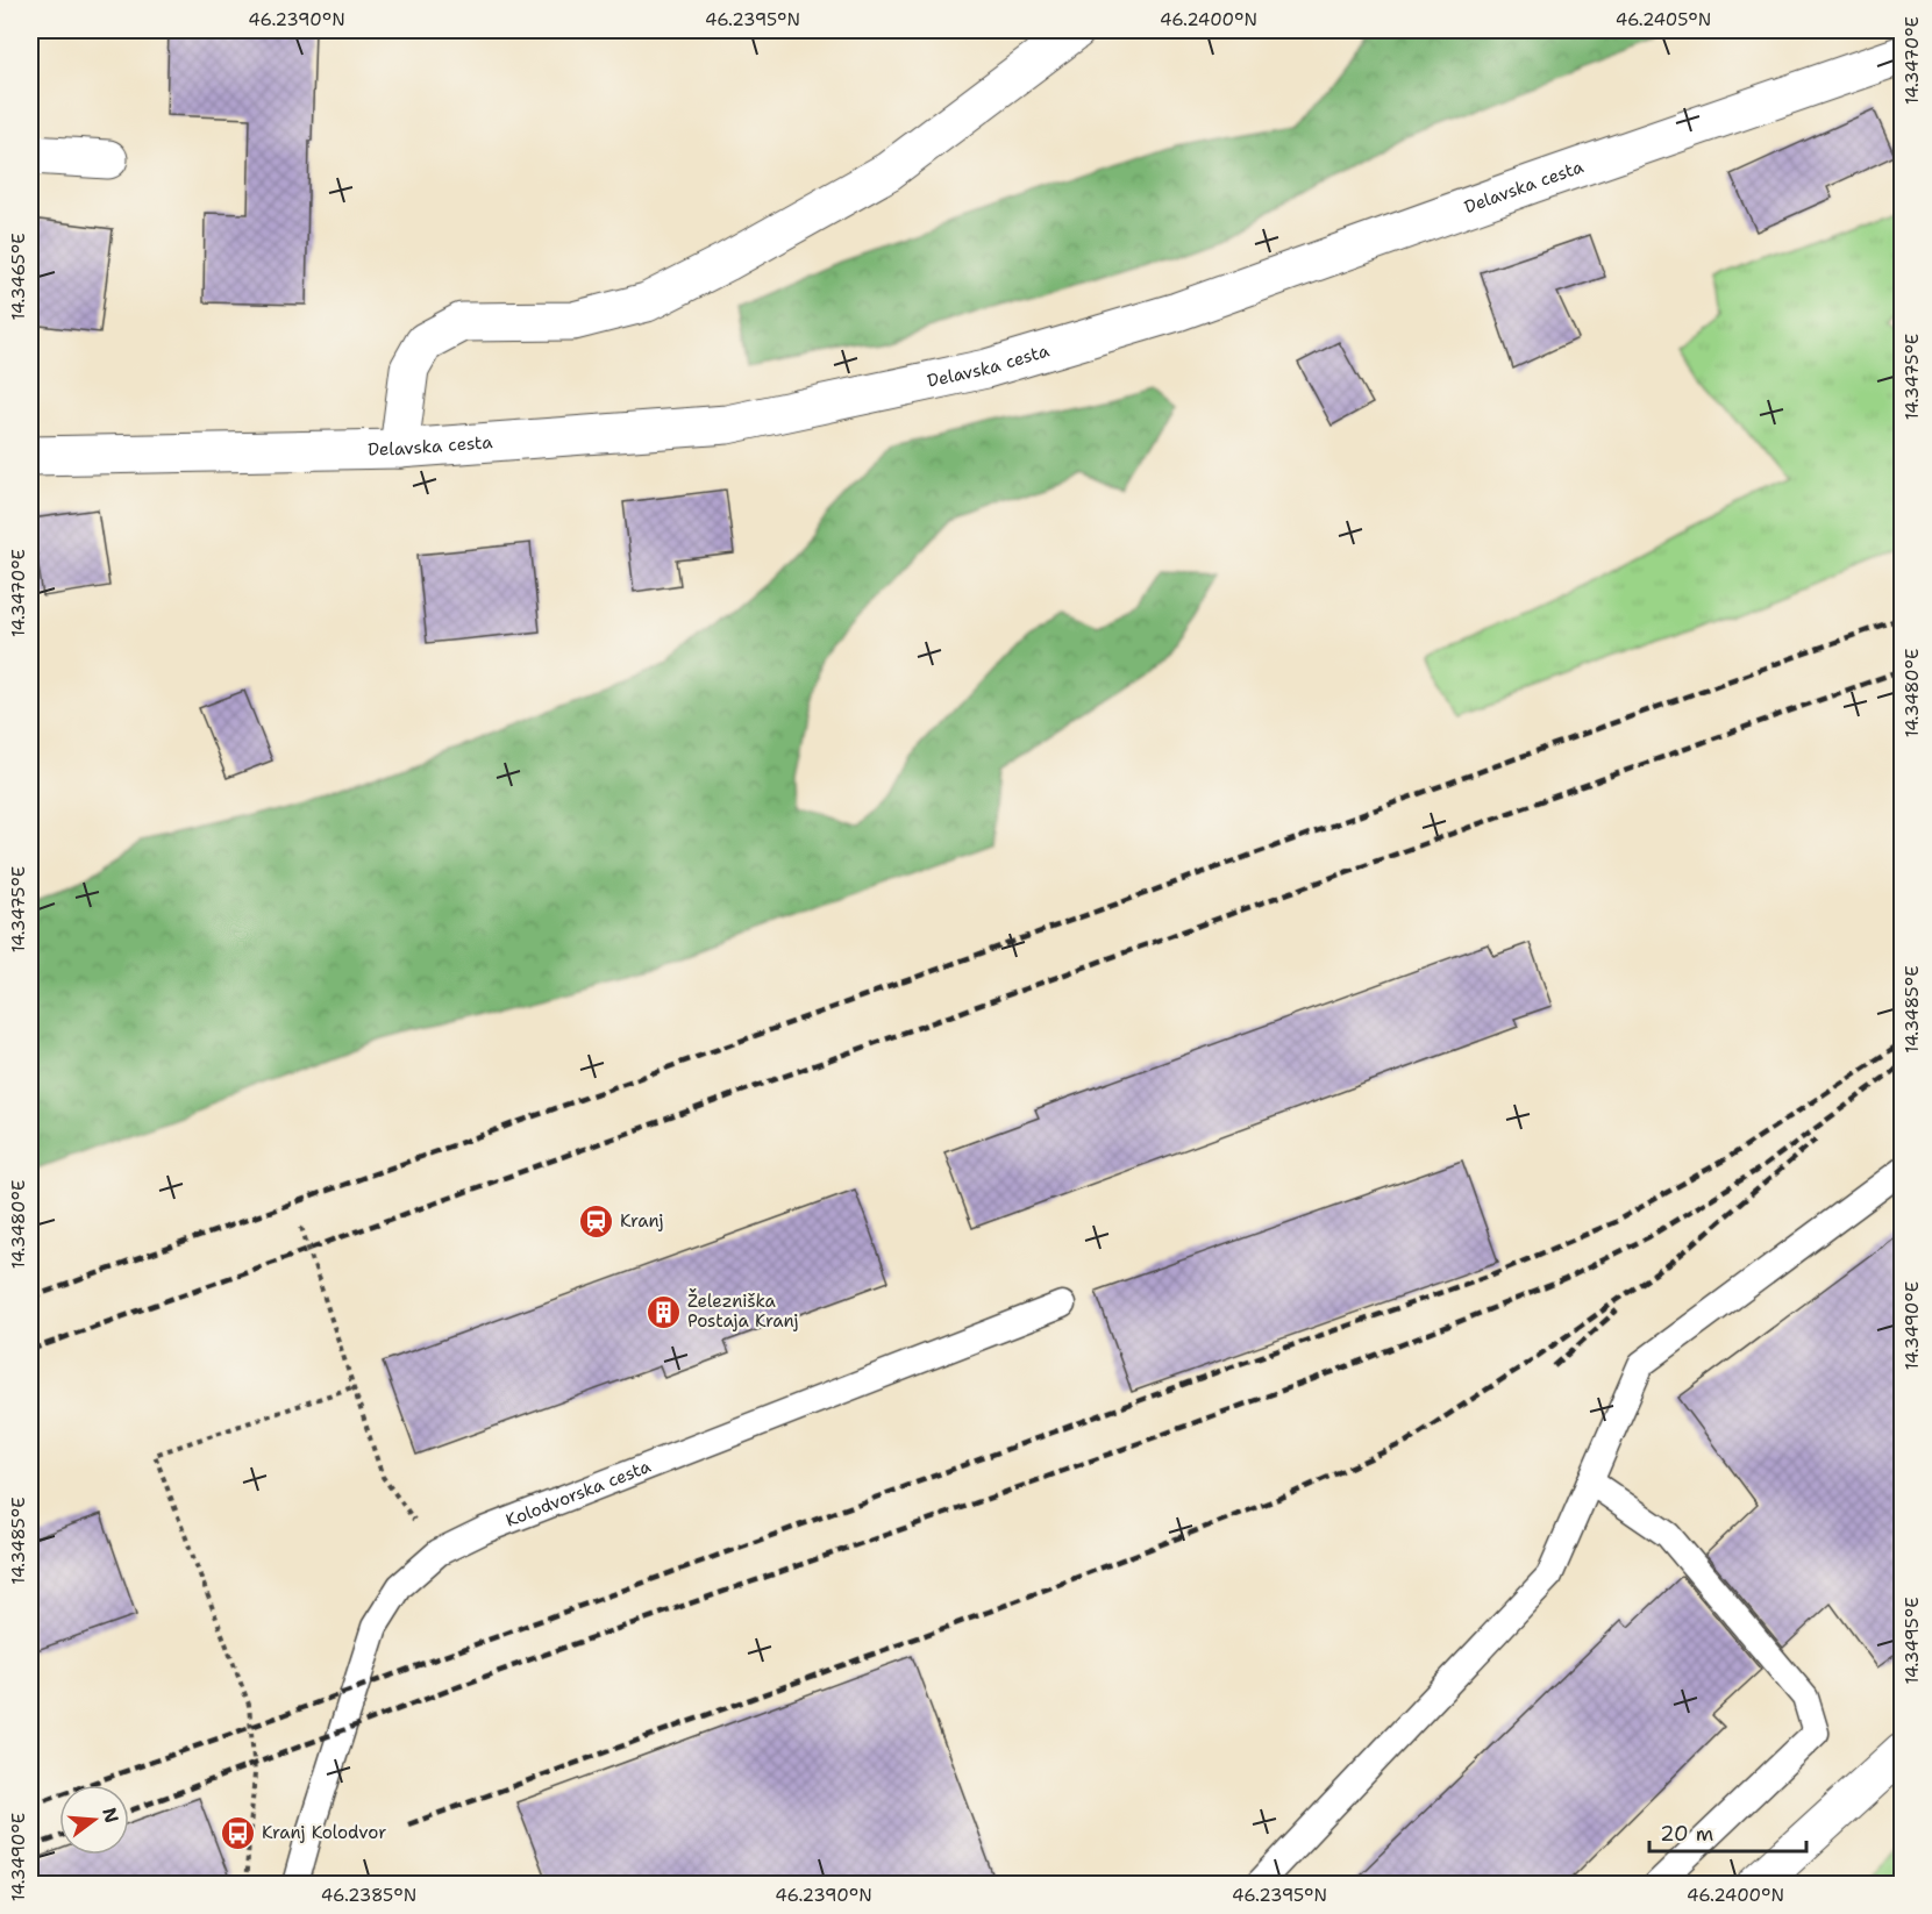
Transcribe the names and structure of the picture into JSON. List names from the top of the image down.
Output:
{
  "streets": {
    "street": ["Delavska cesta"],
    "lane": ["Kolodvorska cesta"]
  },
  "places": {
    "station": ["Kranj"],
    "building": ["Železniška Postaja Kranj"],
    "bus stop": ["Kranj Kolodvor"]
  },
  "scale_bar": "20 m",
  "north": "right",
  "coordinates": [
    "46.2390°N",
    "46.2395°N",
    "46.2400°N",
    "46.2405°N",
    "14.3470°E",
    "14.3465°E",
    "14.3475°E",
    "14.3480°E",
    "14.3485°E",
    "14.3490°E",
    "14.3495°E",
    "46.2385°N"
  ]
}
